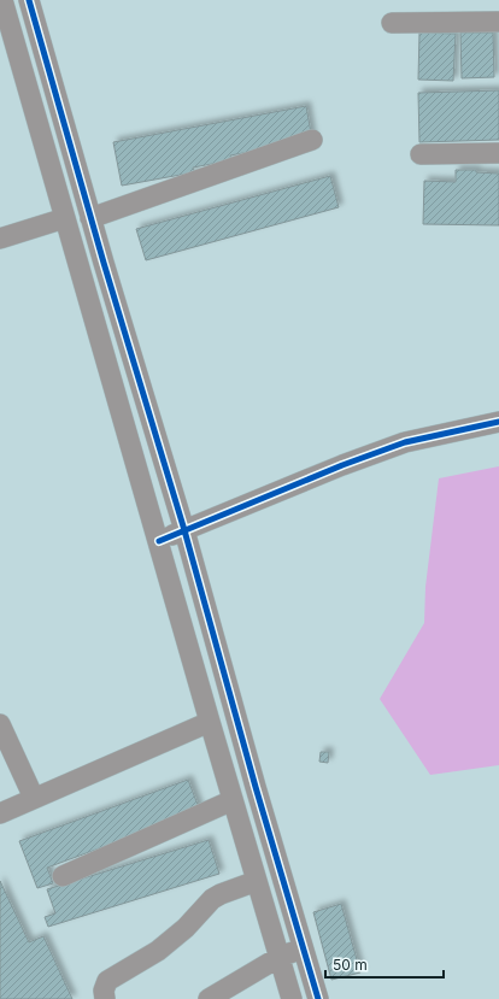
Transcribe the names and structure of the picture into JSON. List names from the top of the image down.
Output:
{
  "scale_bar": "50 m"
}
